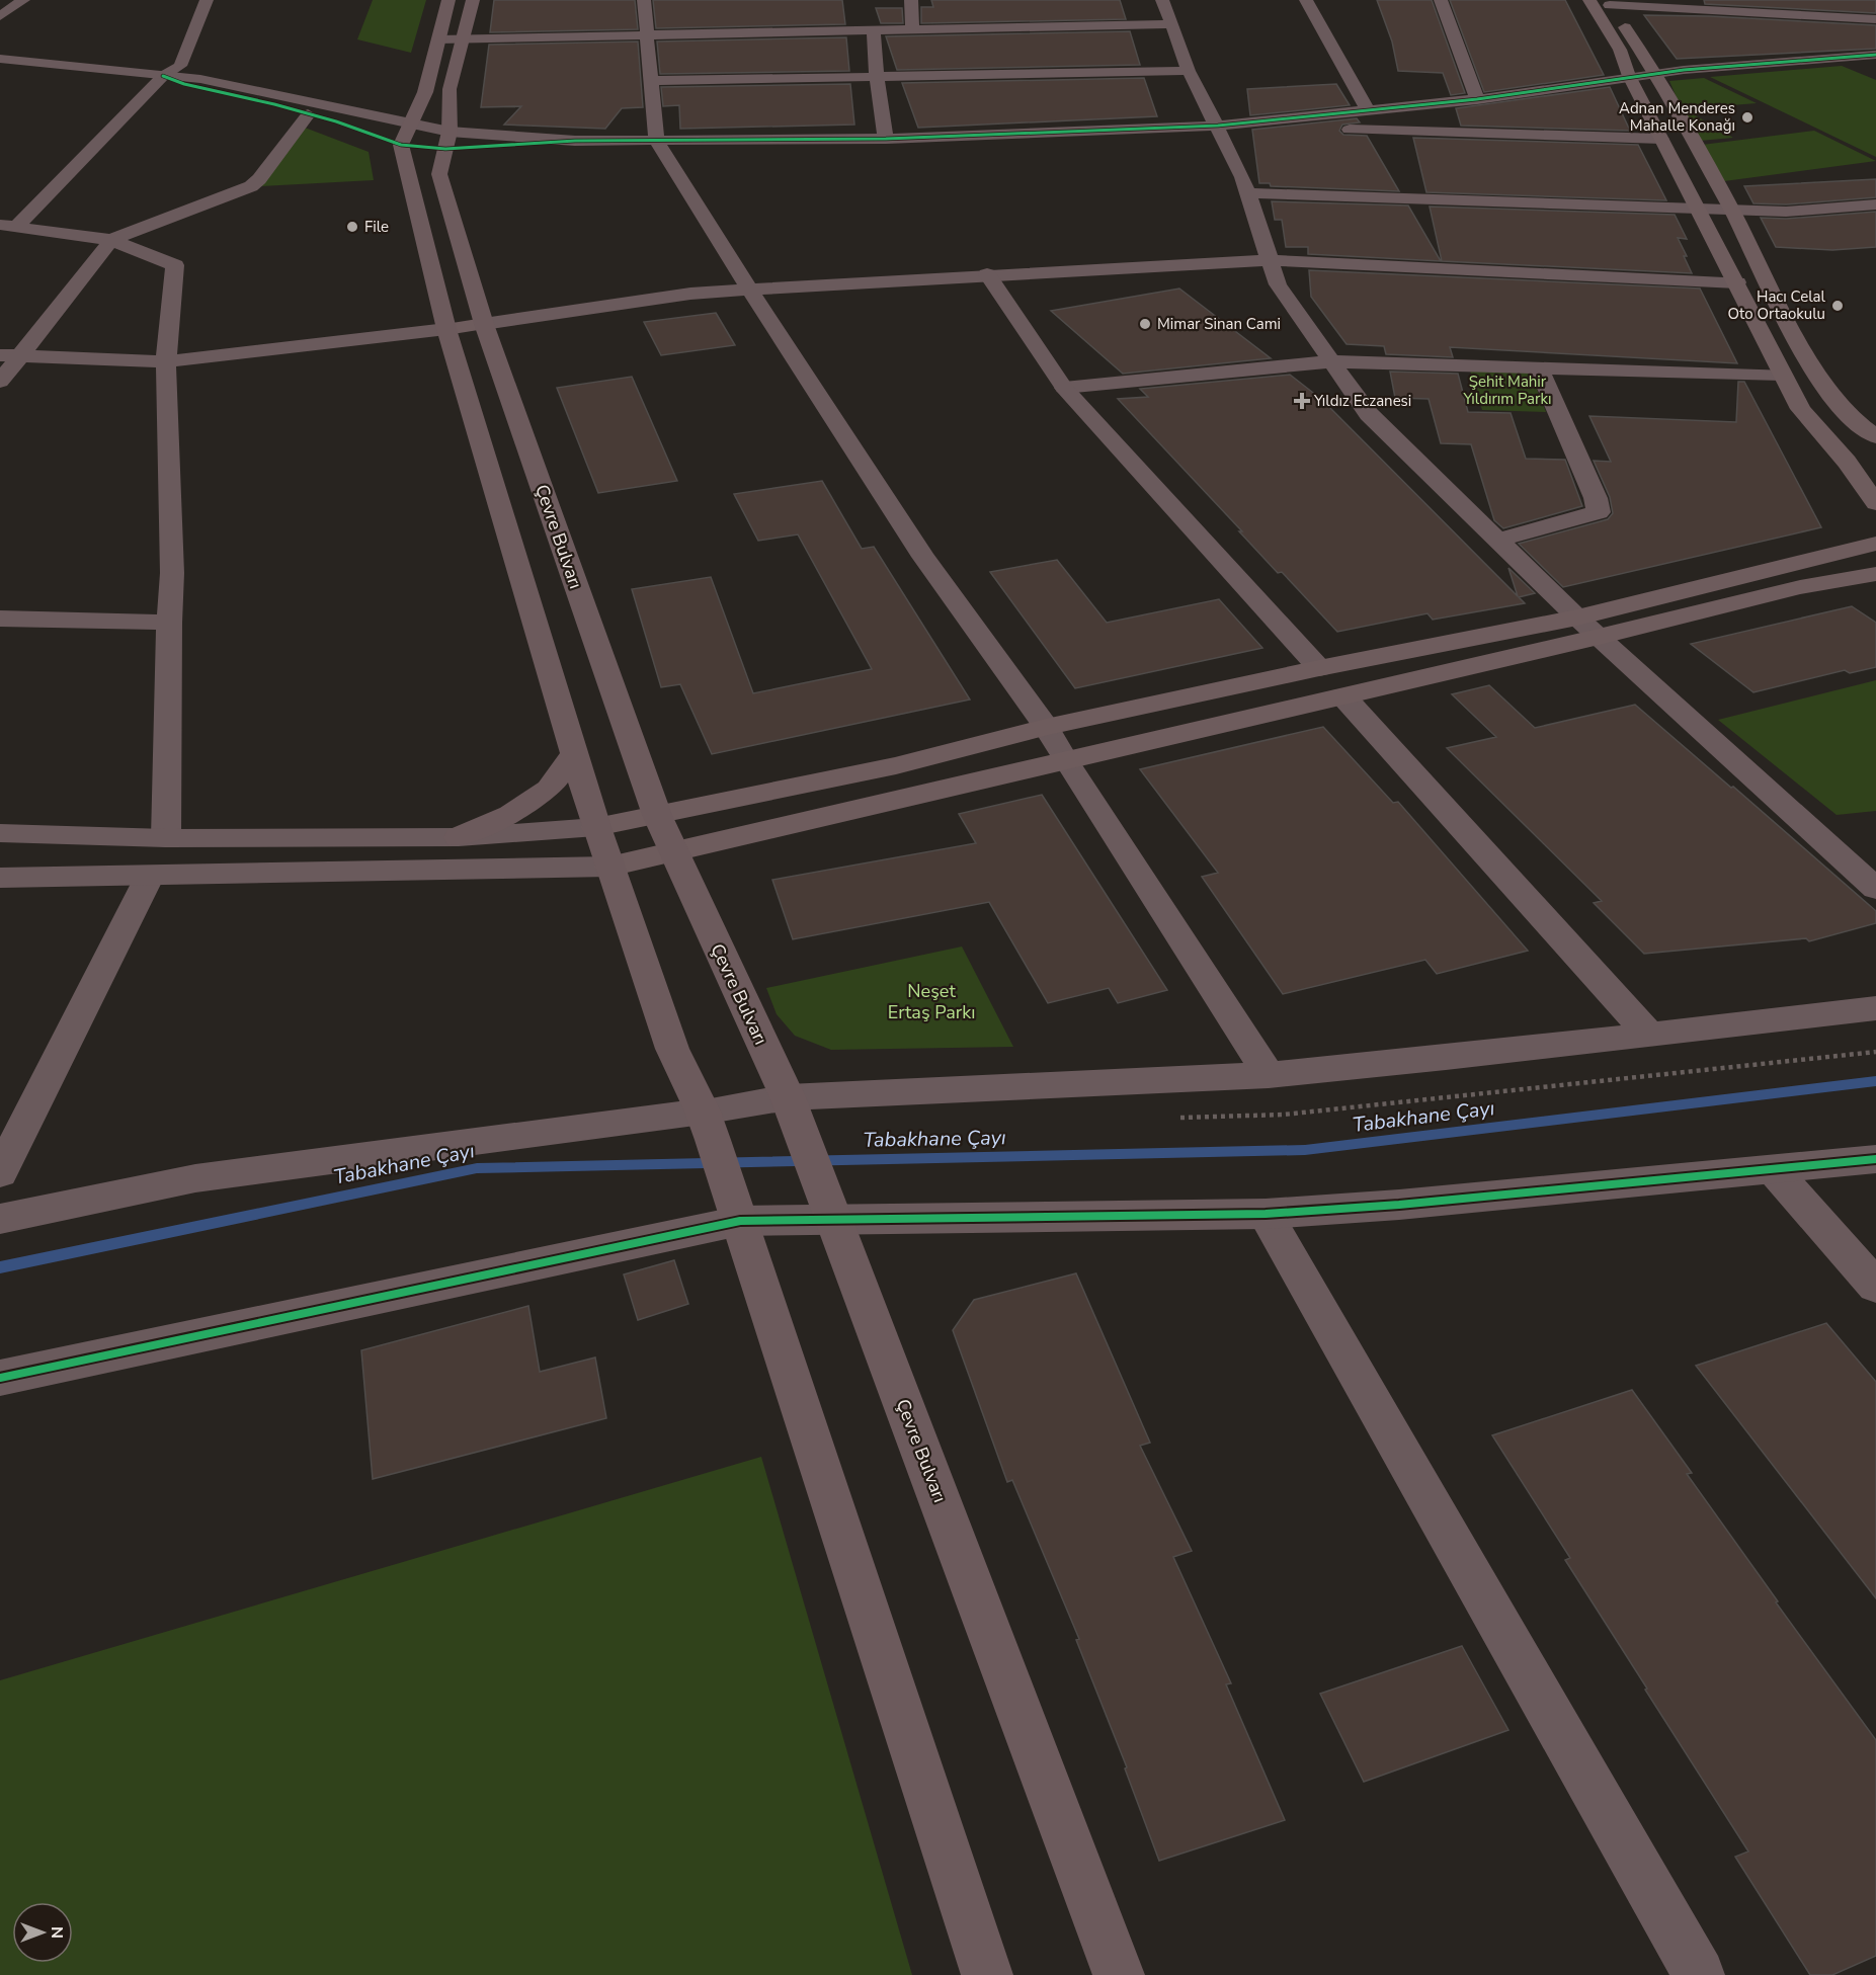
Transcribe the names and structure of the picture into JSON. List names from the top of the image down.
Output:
{
  "streets": {
    "main road": ["Çevre Bulvarı"]
  },
  "water": ["Tabakhane Çayı"],
  "parks": ["Şehit Mahir Yıldırım Parkı", "Neşet Ertaş Parkı"],
  "places": {
    "other": [
      "Adnan Menderes Mahalle Konağı",
      "File",
      "Hacı Celal Oto Ortaokulu",
      "Mimar Sinan Cami"
    ],
    "health": ["Yıldız Eczanesi"]
  },
  "north": "right"
}
